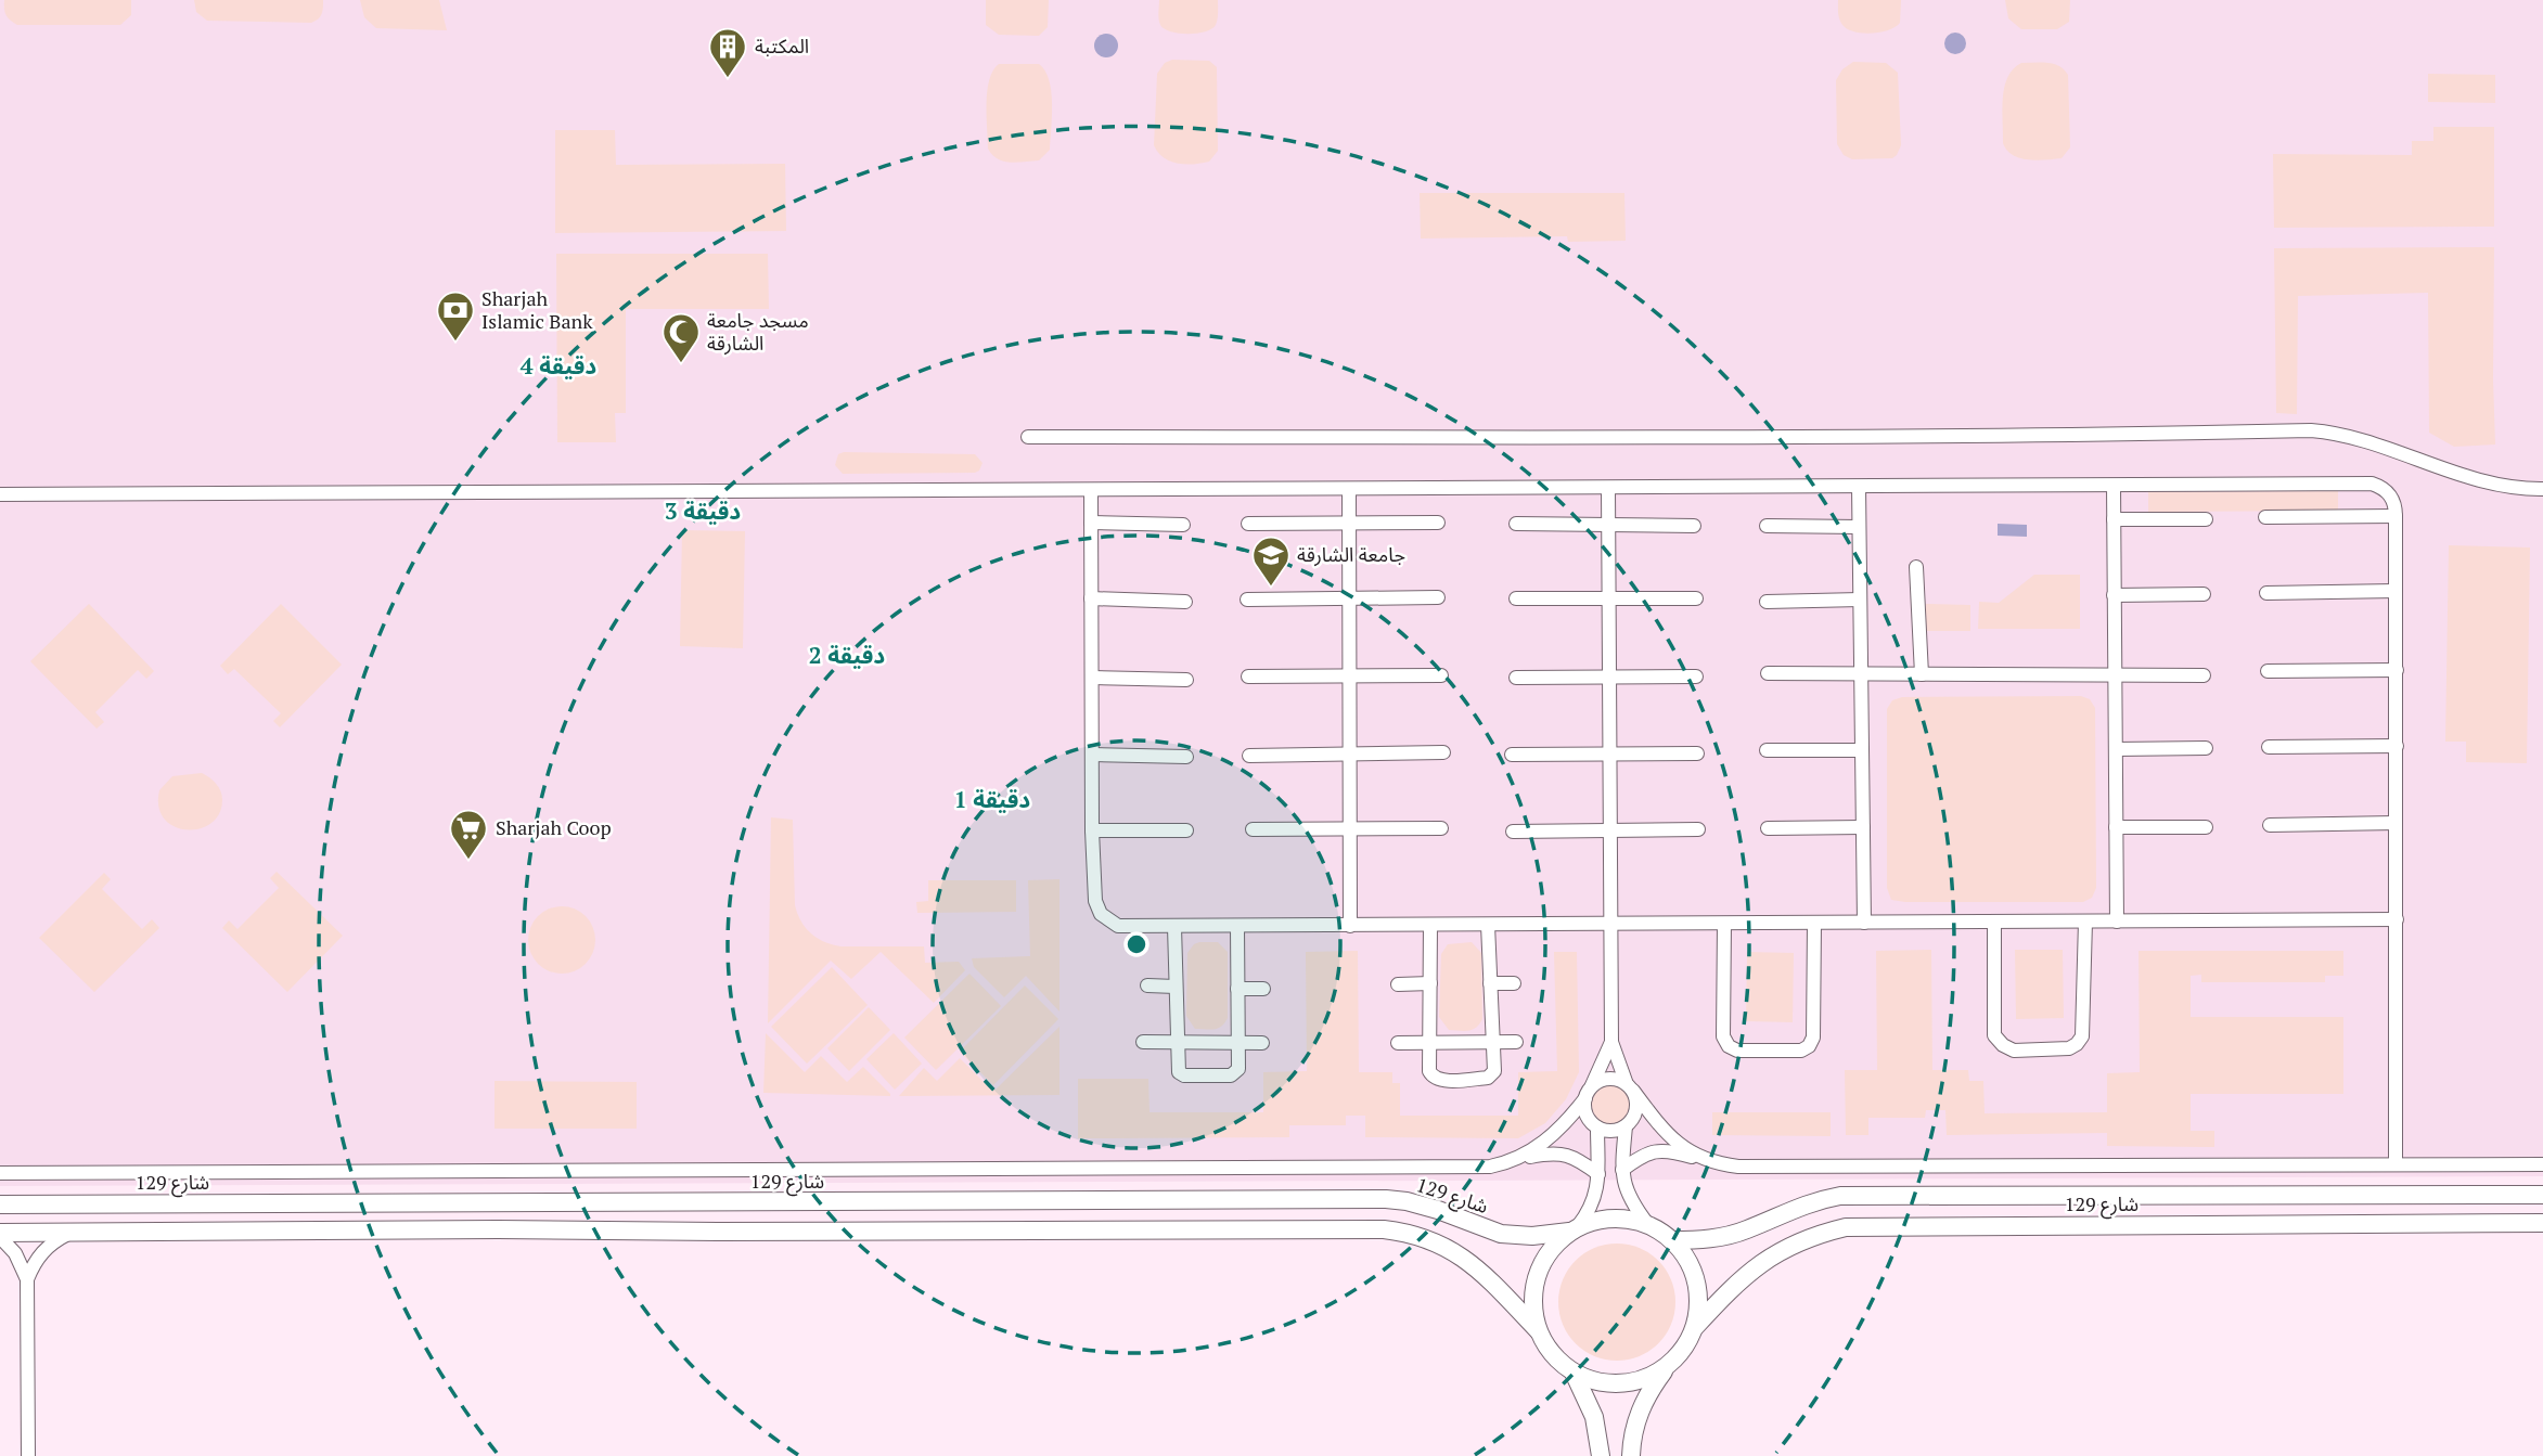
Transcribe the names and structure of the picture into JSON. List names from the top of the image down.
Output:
{
  "streets": {
    "street": ["شارع 129"]
  },
  "places": {
    "building": ["المكتبة"],
    "bank": ["Sharjah Islamic Bank"],
    "mosque": ["مسجد جامعة الشارقة"],
    "school or university": ["جامعة الشارقة"],
    "supermarket": ["Sharjah Coop"]
  },
  "rings": [
    "4 دقيقة",
    "3 دقيقة",
    "2 دقيقة",
    "1 دقيقة"
  ]
}
